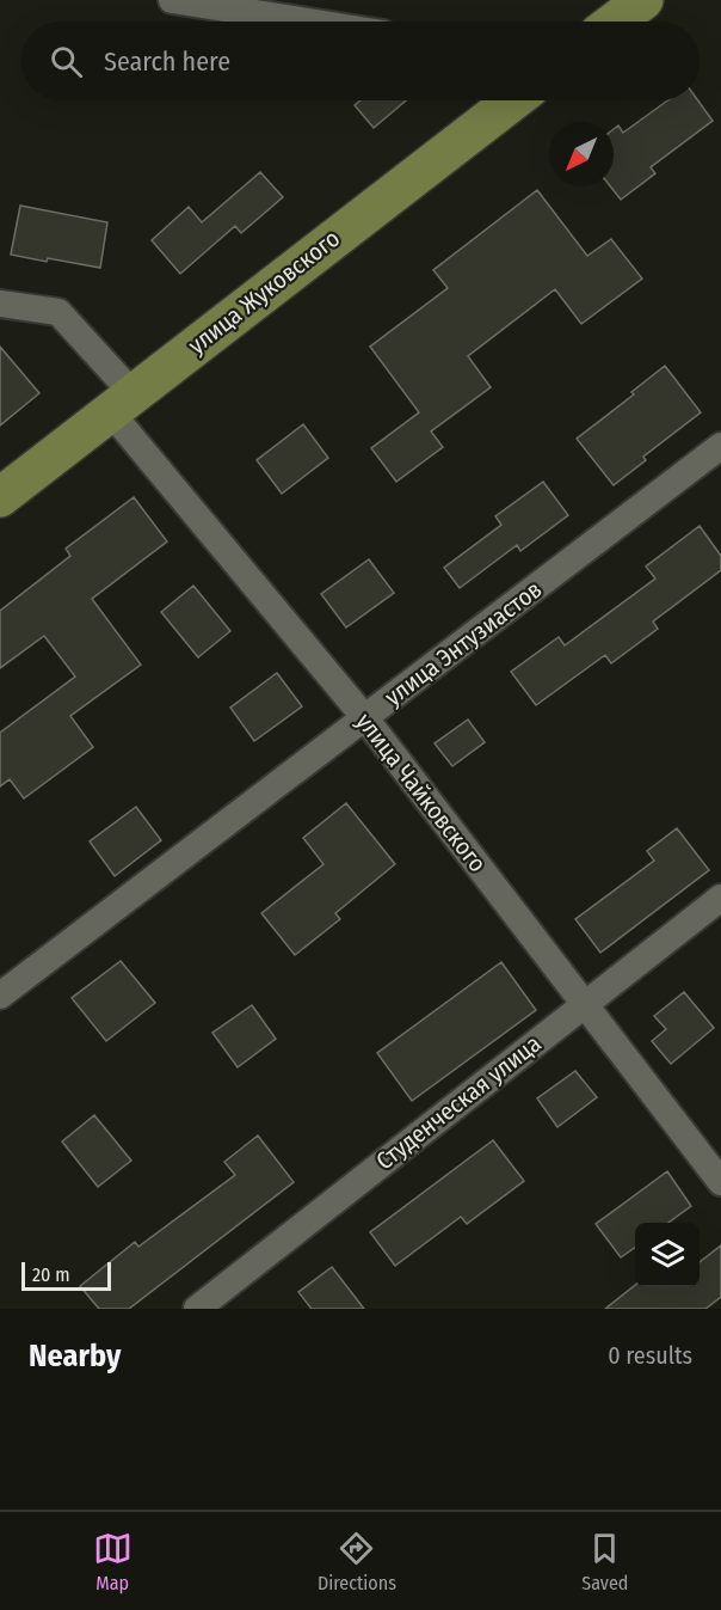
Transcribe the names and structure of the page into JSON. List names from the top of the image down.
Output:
{
  "streets": {
    "main road": ["улица Жуковского"],
    "street": ["улица Энтузиастов", "улица Чайковского", "Студенческая улица"]
  },
  "crossings": [
    ["улица Жуковского", "улица Чайковского"],
    ["улица Энтузиастов", "улица Чайковского"],
    ["улица Чайковского", "Студенческая улица"]
  ],
  "scale_bar": "20 m",
  "north": "bottom left",
  "page": {
    "search": "Search here",
    "scale": "20 m",
    "heading": ["Nearby", "0 results"],
    "nav": ["Map", "Directions", "Saved"]
  }
}
